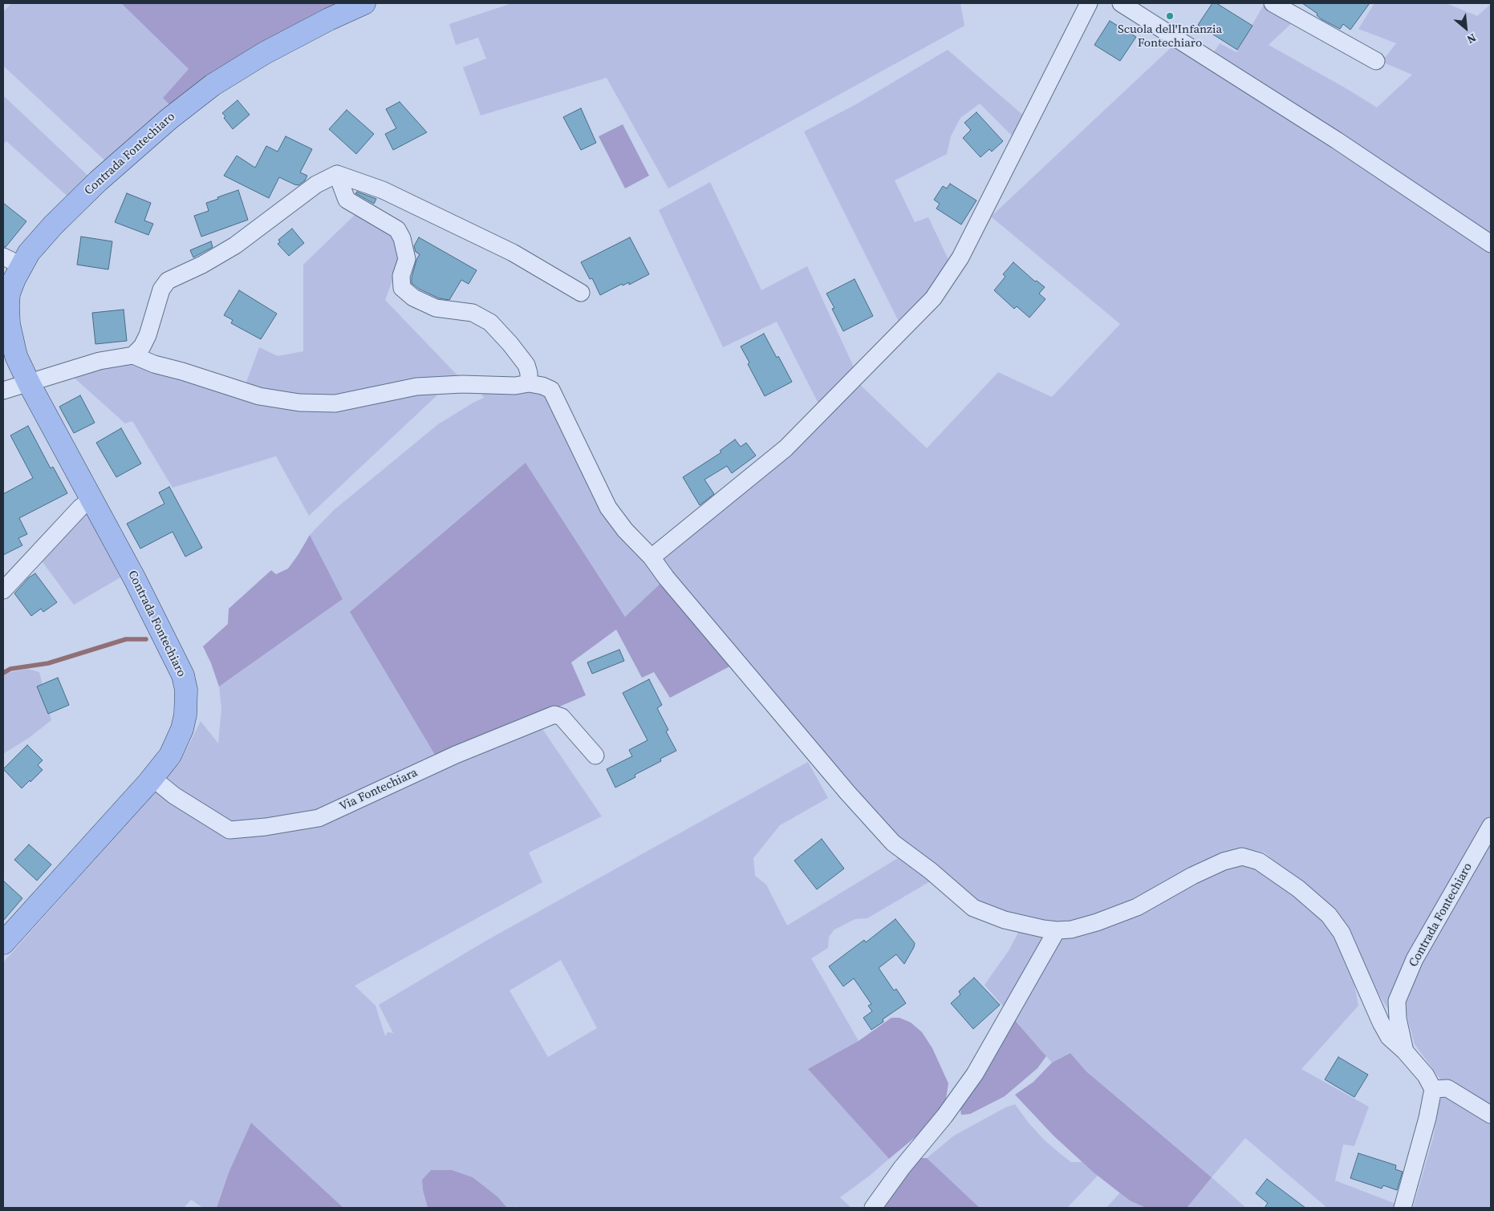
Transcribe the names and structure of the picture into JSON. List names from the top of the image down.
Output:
{
  "streets": {
    "main road": ["Contrada Fontechiaro"],
    "street": ["Via Fontechiara"]
  },
  "crossings": [
    ["Contrada Fontechiaro", "Via Fontechiara"]
  ],
  "places": ["Scuola dell'Infanzia Fontechiaro"],
  "north": "bottom right"
}
